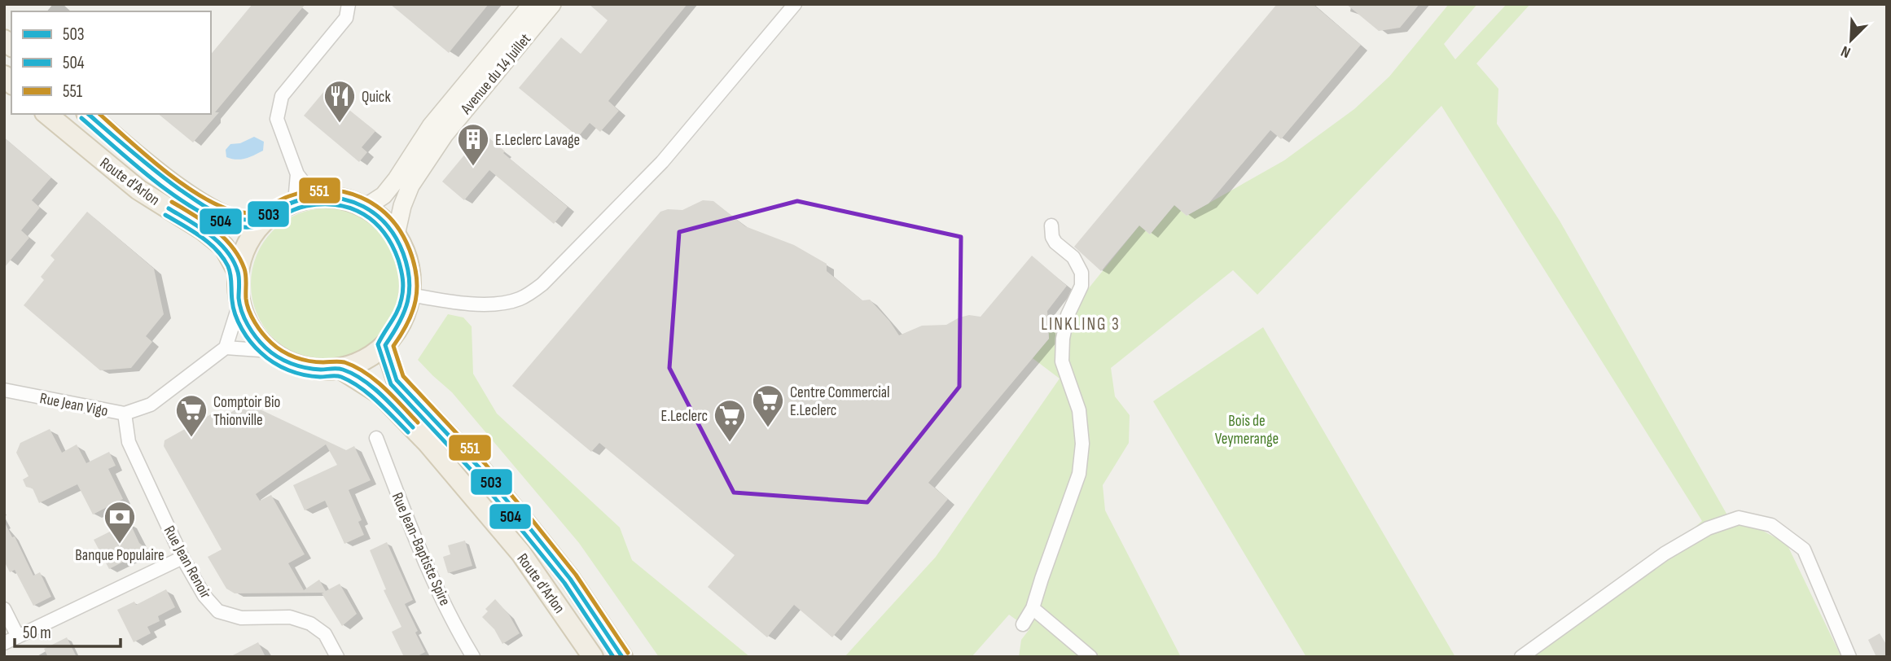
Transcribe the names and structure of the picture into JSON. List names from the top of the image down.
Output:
{
  "streets": {
    "main road": ["Avenue du 14 Juillet", "Route d'Arlon"],
    "street": ["Rue Jean Vigo", "Rue Jean-Baptiste Spire", "Rue Jean Renoir"]
  },
  "crossings": [
    ["Avenue du 14 Juillet", "Route d'Arlon"],
    ["Rue Jean Vigo", "Rue Jean Renoir"]
  ],
  "districts": ["LINKLING 3"],
  "parks": ["Bois de Veymerange"],
  "places": {
    "restaurant": ["Quick"],
    "building": ["E.Leclerc Lavage"],
    "supermarket": ["Centre Commercial E.Leclerc", "Comptoir Bio Thionville", "E.Leclerc"],
    "bank": ["Banque Populaire"]
  },
  "lines": ["transit line 503", "transit line 551", "transit line 504"],
  "legend": ["503", "504", "551"],
  "scale_bar": "50 m",
  "north": "bottom left"
}
